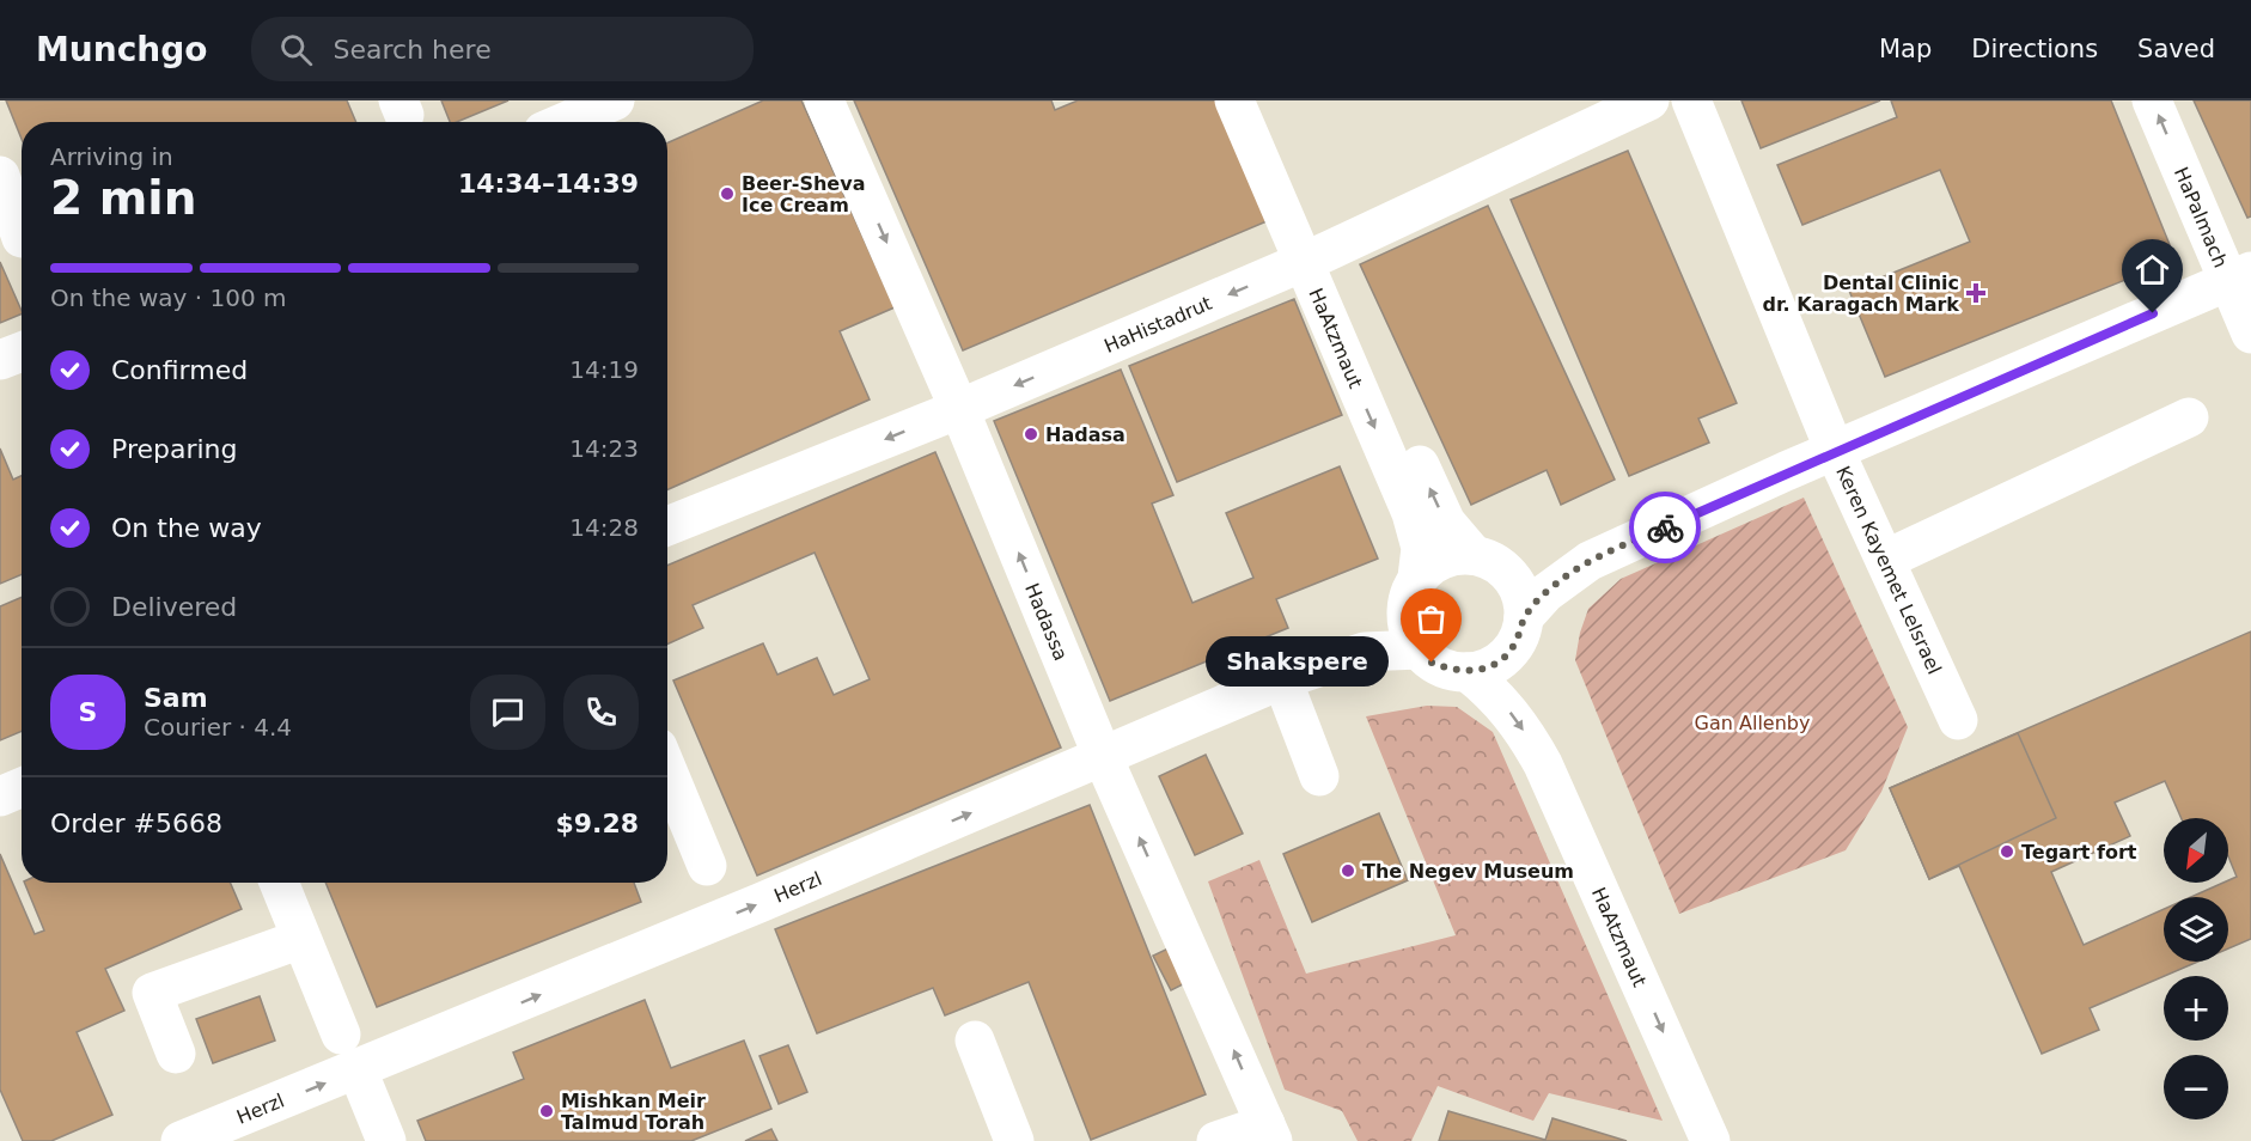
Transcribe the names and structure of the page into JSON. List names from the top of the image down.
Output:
{
  "streets": {
    "street": [
      "HaPalmach",
      "HaHistadrut",
      "HaAtzmaut",
      "Keren Kayemet LeIsrael",
      "Hadassa",
      "Herzl"
    ]
  },
  "crossings": [
    ["HaHistadrut", "HaAtzmaut"],
    ["HaHistadrut", "Hadassa"],
    ["HaAtzmaut", "Herzl"],
    ["Hadassa", "Herzl"]
  ],
  "one_way": ["HaPalmach", "HaHistadrut", "Herzl"],
  "parks": ["Gan Allenby"],
  "places": {
    "other": [
      "Beer-Sheva Ice Cream",
      "Hadasa",
      "Shakspere",
      "Tegart fort",
      "The Negev Museum",
      "Mishkan Meir Talmud Torah"
    ],
    "health": ["Dental Clinic dr. Karagach Mark"]
  },
  "north": "bottom left",
  "page": {
    "header": "Munchgo",
    "search": "Search here",
    "nav": ["Map", "Directions", "Saved"],
    "heading": ["2 min", "Arriving in", "14:34–14:39"],
    "panel": [
      "Sam",
      "Courier · 4.4",
      "Order #5668",
      "$9.28"
    ],
    "bar": "On the way · 100 m",
    "list": [
      ["Confirmed", "14:19"],
      ["Preparing", "14:23"],
      ["On the way", "14:28"],
      "Delivered"
    ],
    "bubble": "Shakspere",
    "round": "S",
    "map_buttons": ["+", "−"]
  }
}
